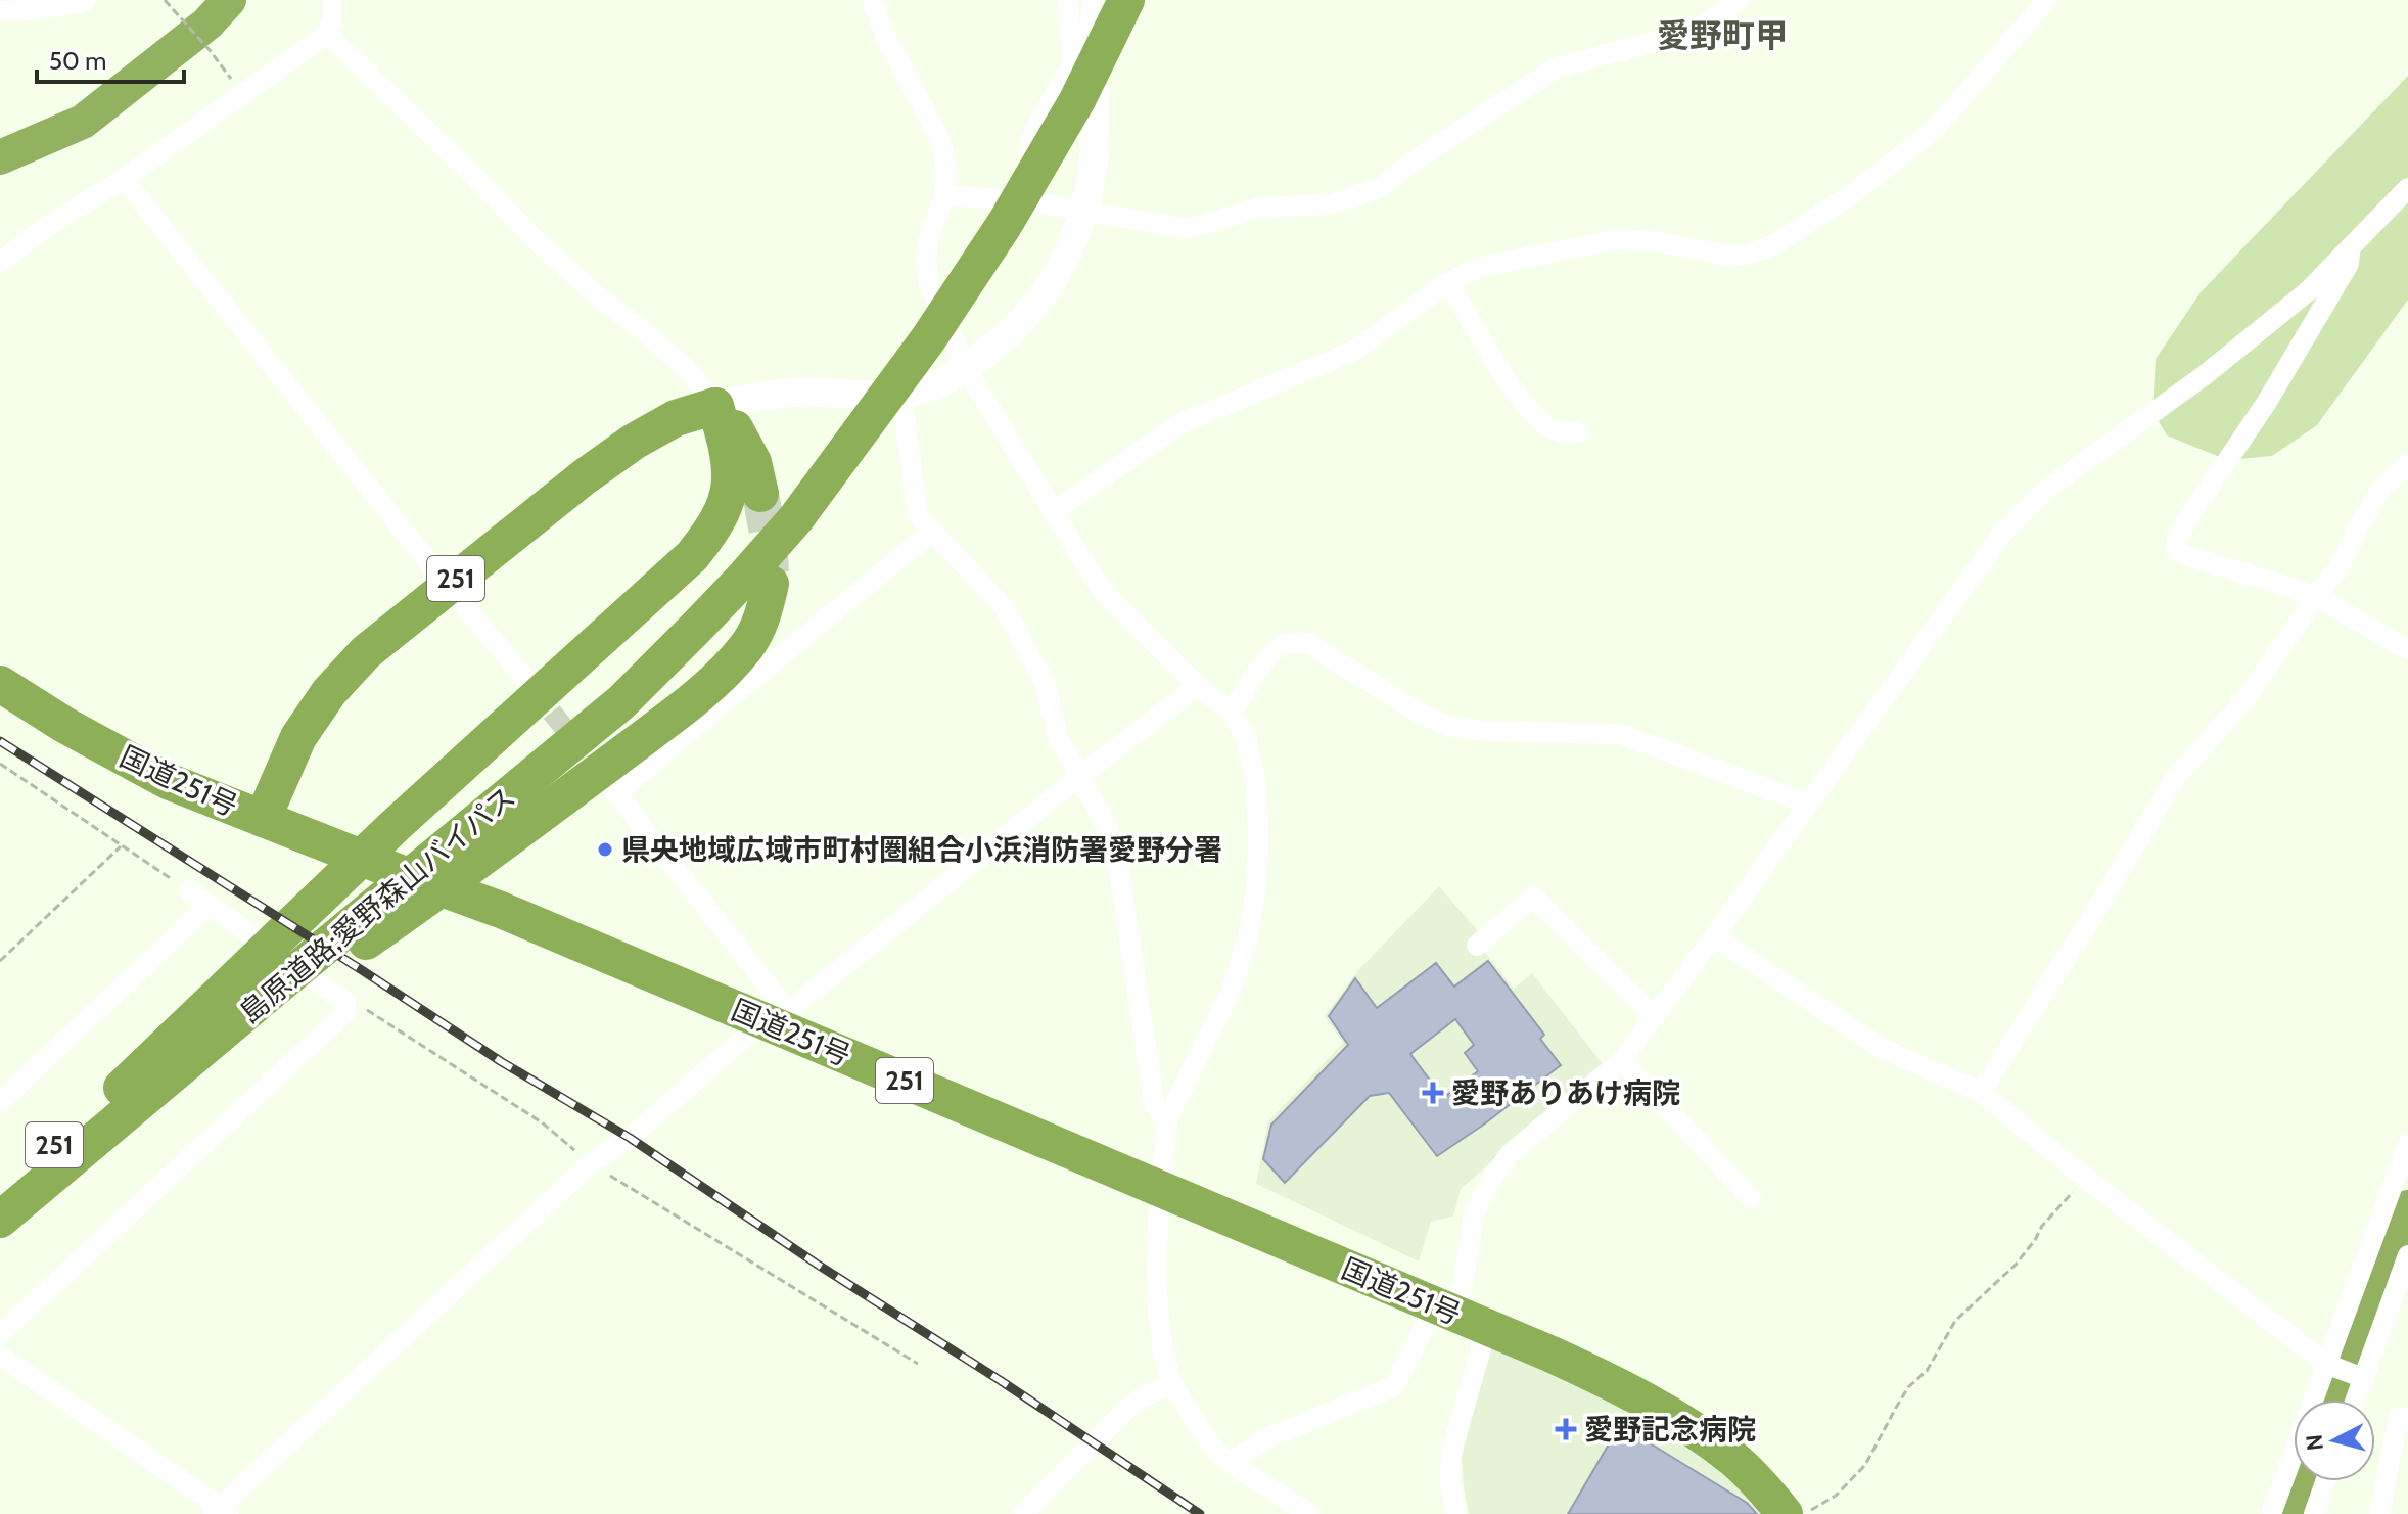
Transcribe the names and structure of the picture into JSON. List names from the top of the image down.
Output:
{
  "streets": {
    "highway": ["251", "国道251号", "島原道路;愛野森山バイパス"]
  },
  "crossings": [
    ["251", "国道251号"]
  ],
  "districts": ["愛野町甲"],
  "places": {
    "other": ["県央地域広域市町村圏組合小浜消防署愛野分署"],
    "health": ["愛野ありあけ病院", "愛野記念病院"]
  },
  "scale_bar": "50 m",
  "north": "left"
}
